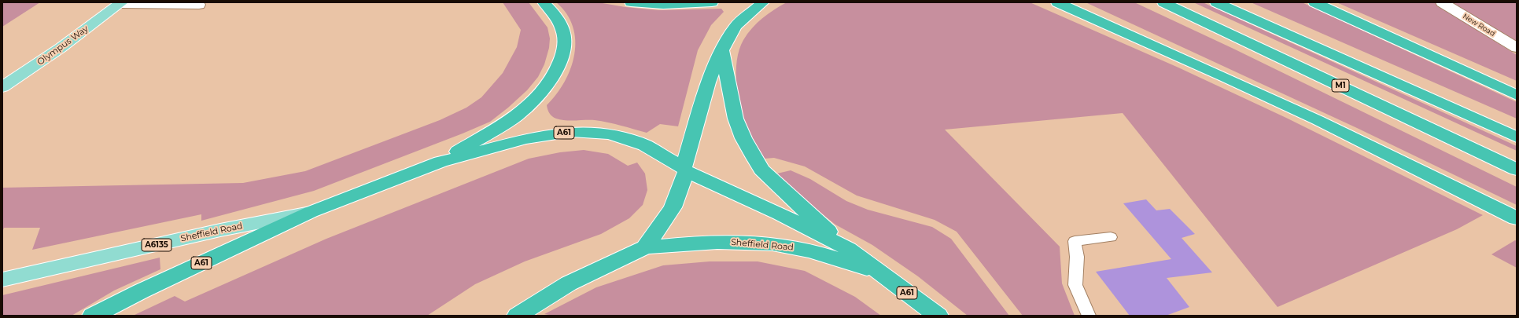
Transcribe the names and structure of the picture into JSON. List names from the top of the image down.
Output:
{
  "streets": {
    "highway": ["M1", "A61", "Sheffield Road"],
    "main road": ["Olympus Way", "A6135"],
    "street": ["New Road"]
  },
  "crossings": [
    ["A61", "Sheffield Road"]
  ]
}
